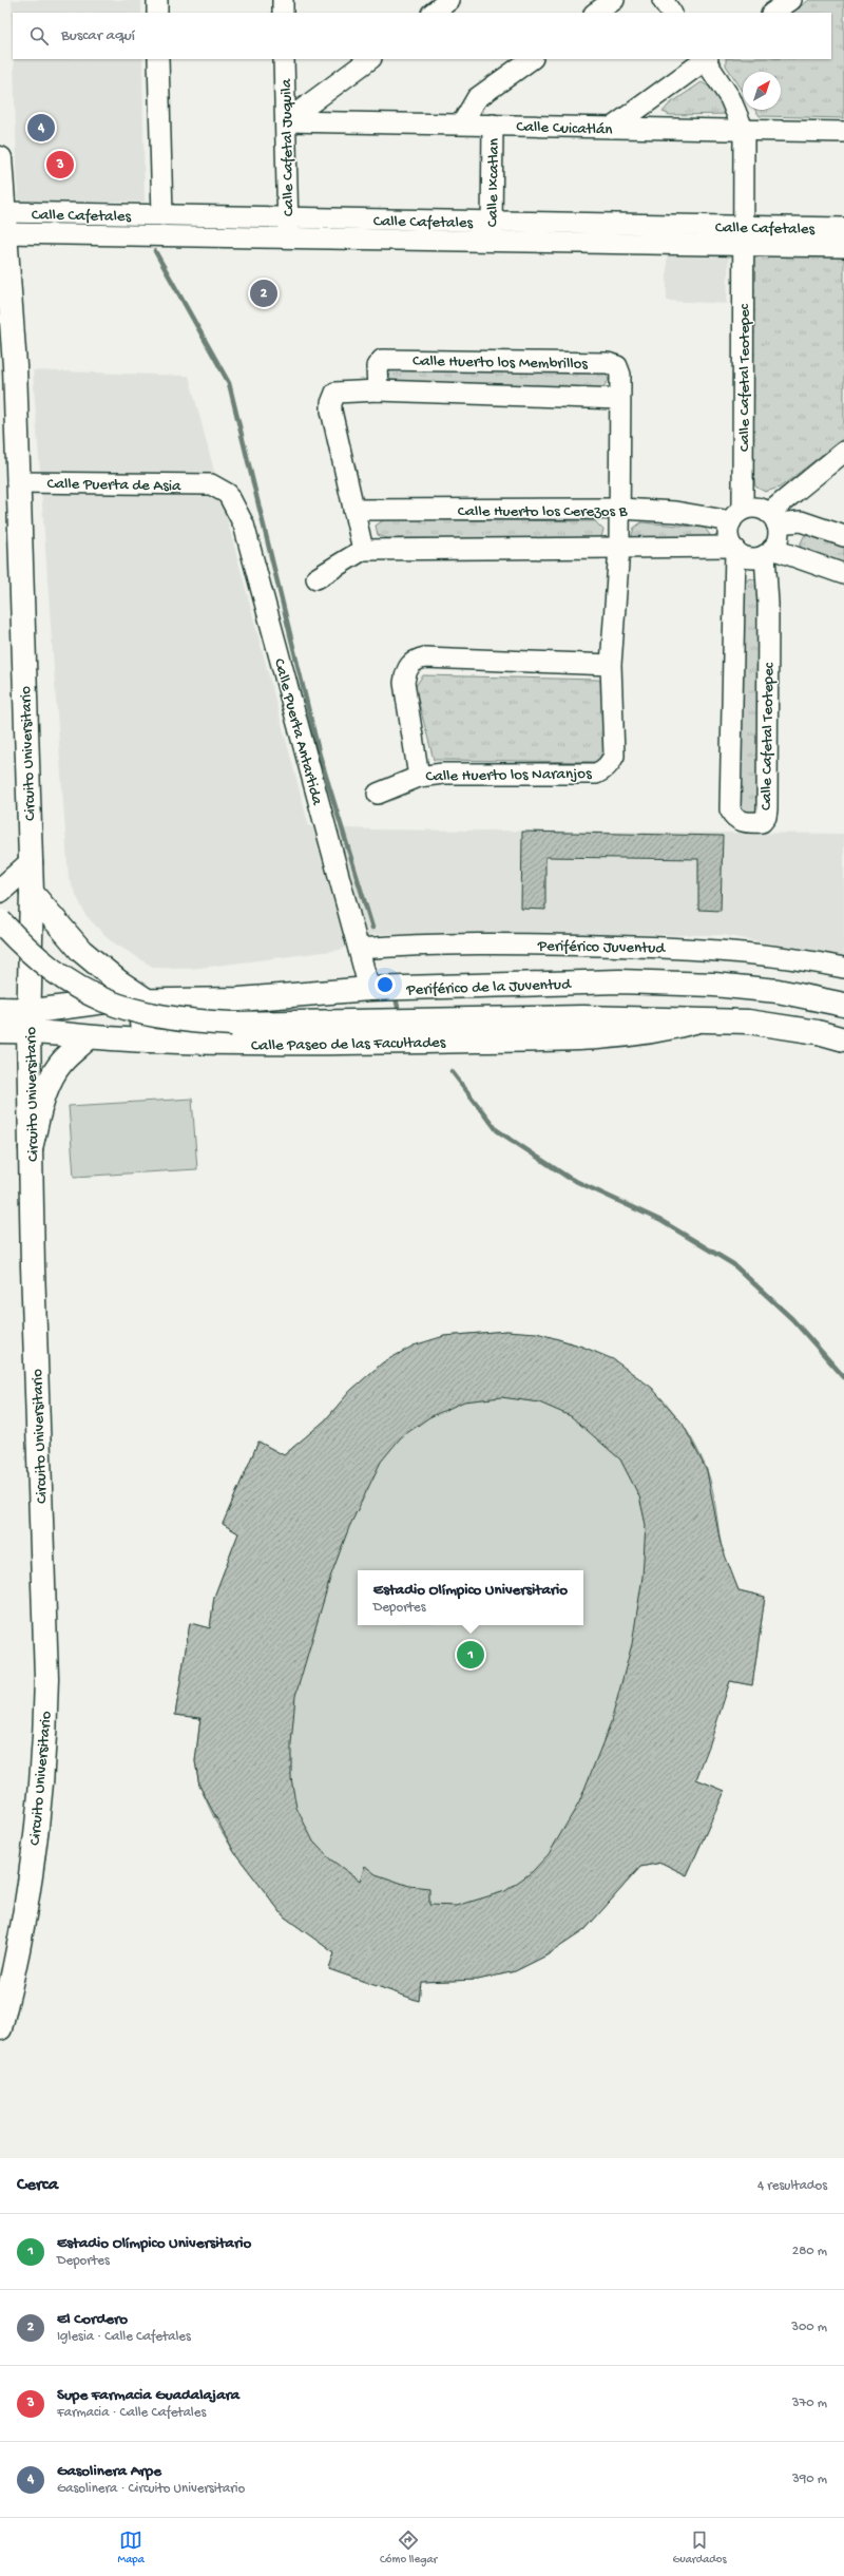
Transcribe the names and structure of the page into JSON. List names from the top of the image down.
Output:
{
  "streets": {
    "main road": ["Circuito Universitario", "Periférico de la Juventud", "Calle Paseo de las Facultades"],
    "street": [
      "Calle Cuicatlán",
      "Calle Cafetal Juquila",
      "Calle Ixcatlan",
      "Calle Cafetales",
      "Calle Huerto los Membrillos",
      "Calle Cafetal Teotepec",
      "Calle Puerta de Asia",
      "Calle Huerto los Cerezos B",
      "Calle Puerta Antartida",
      "Calle Huerto los Naranjos",
      "Periférico Juventud"
    ]
  },
  "crossings": [
    ["Calle Cuicatlán", "Calle Cafetal Juquila"],
    ["Calle Cuicatlán", "Calle Ixcatlan"],
    ["Calle Cuicatlán", "Calle Cafetal Teotepec"],
    ["Calle Cafetal Juquila", "Calle Cafetales"],
    ["Calle Ixcatlan", "Calle Cafetales"],
    ["Calle Cafetales", "Calle Cafetal Teotepec"],
    ["Calle Cafetales", "Circuito Universitario"],
    ["Calle Huerto los Membrillos", "Calle Huerto los Cerezos B"],
    ["Calle Huerto los Membrillos", "Calle Huerto los Naranjos"],
    ["Calle Cafetal Teotepec", "Calle Huerto los Cerezos B"],
    ["Calle Puerta de Asia", "Calle Puerta Antartida"],
    ["Calle Puerta de Asia", "Circuito Universitario"],
    ["Calle Puerta Antartida", "Periférico Juventud"],
    ["Calle Puerta Antartida", "Periférico de la Juventud"],
    ["Circuito Universitario", "Periférico de la Juventud"],
    ["Circuito Universitario", "Calle Paseo de las Facultades"],
    ["Periférico de la Juventud", "Calle Paseo de las Facultades"]
  ],
  "north": "top right",
  "page": {
    "search": "Buscar aquí",
    "pins": [
      "4",
      "3",
      "2",
      "1"
    ],
    "popup": ["Estadio Olímpico Universitario", "Deportes"],
    "heading": ["Cerca", "4 resultados"],
    "list": [
      {
        "mark": "1",
        "name": "Estadio Olímpico Universitario",
        "note": "Deportes",
        "value": "280 m"
      },
      {
        "mark": "2",
        "name": "El Cordero",
        "note": "Iglesia · Calle Cafetales",
        "value": "300 m"
      },
      {
        "mark": "3",
        "name": "Supe Farmacia Guadalajara",
        "note": "Farmacia · Calle Cafetales",
        "value": "370 m"
      },
      {
        "mark": "4",
        "name": "Gasolinera Arpe",
        "note": "Gasolinera · Circuito Universitario",
        "value": "390 m"
      }
    ],
    "nav": ["Mapa", "Cómo llegar", "Guardados"]
  }
}
